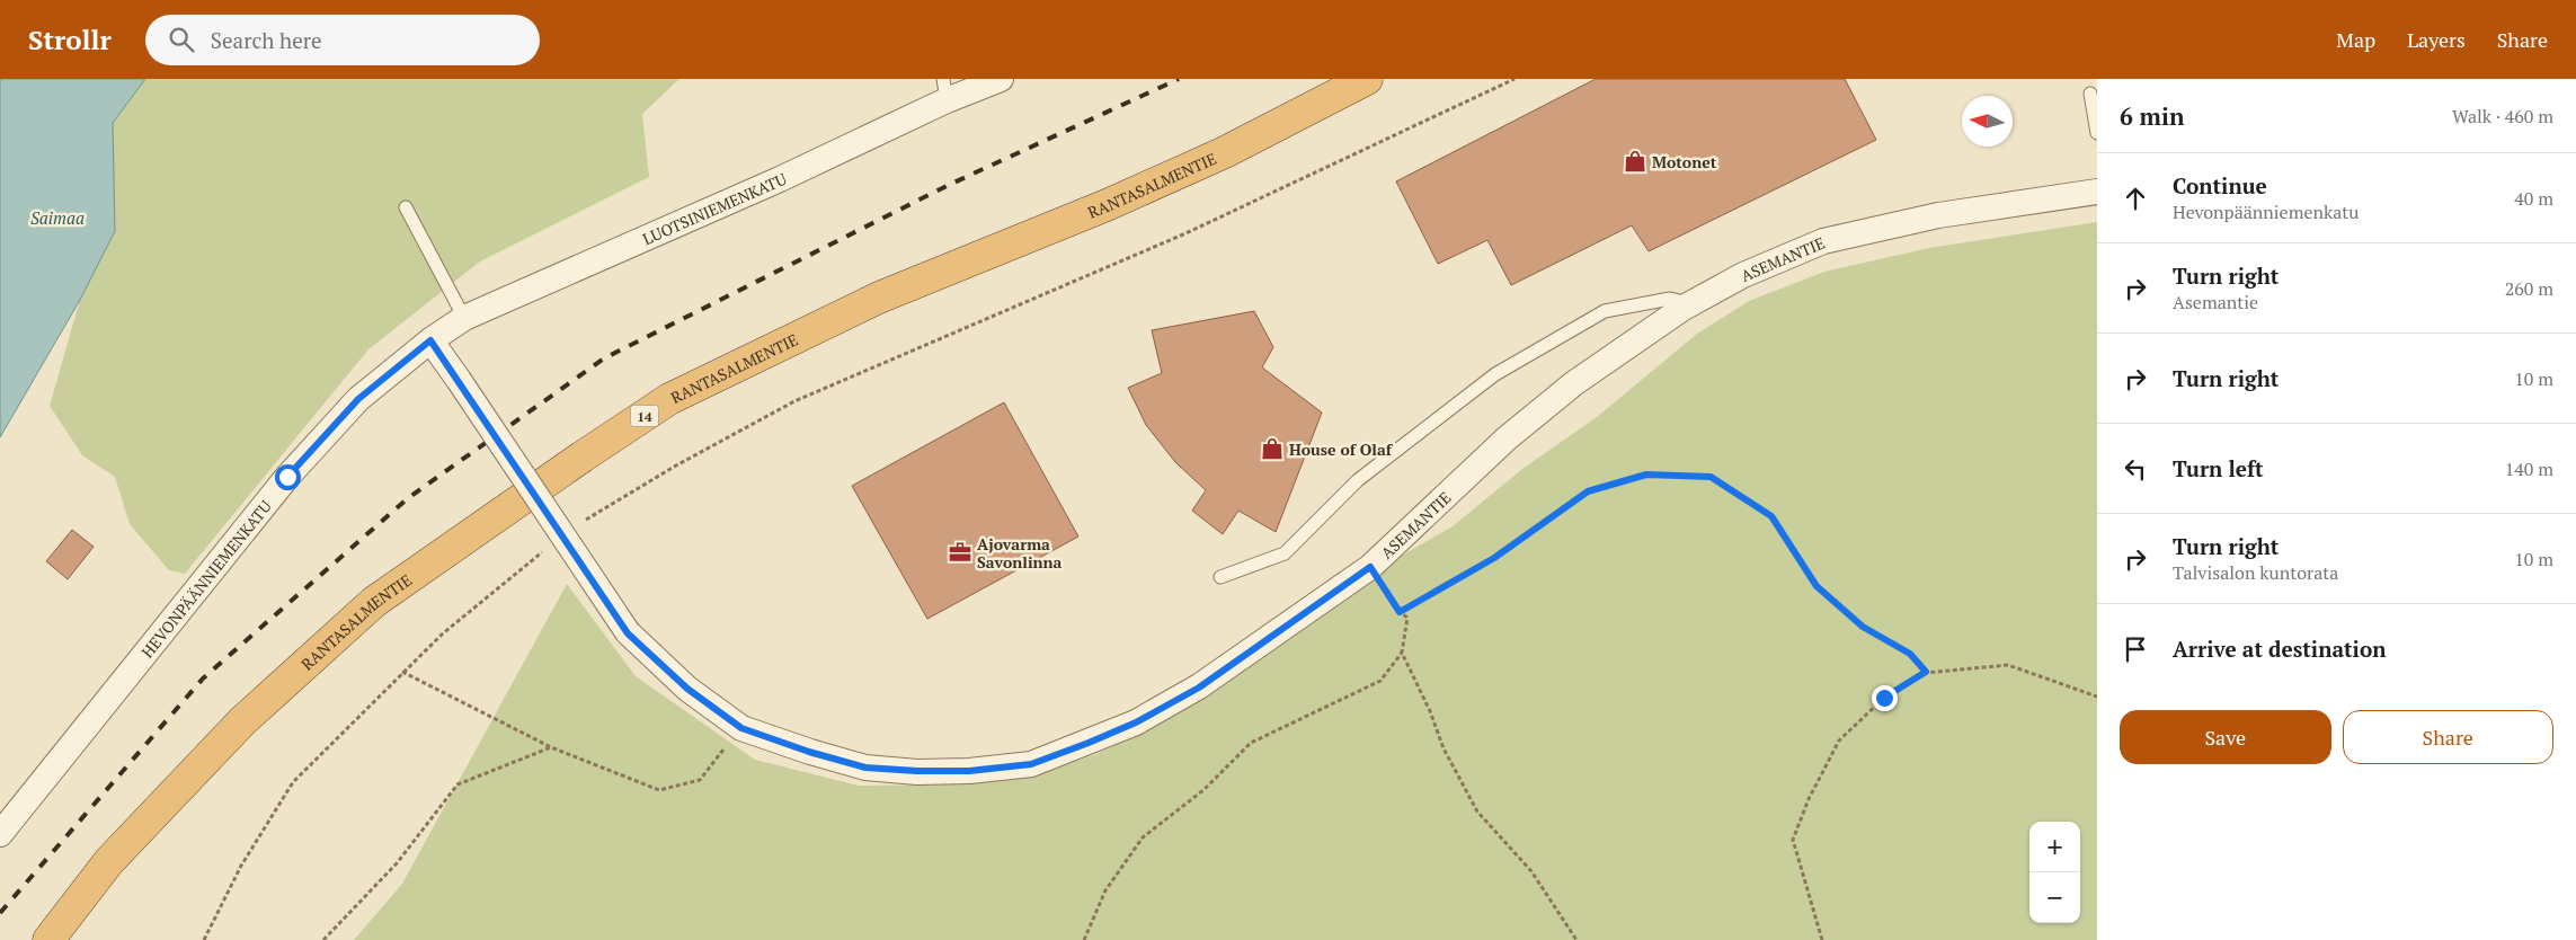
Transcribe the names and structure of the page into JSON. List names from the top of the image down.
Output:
{
  "streets": {
    "highway": ["RANTASALMENTIE", "14"],
    "street": ["LUOTSINIEMENKATU", "ASEMANTIE", "HEVONPÄÄNNIEMENKATU"]
  },
  "crossings": [
    ["LUOTSINIEMENKATU", "ASEMANTIE"],
    ["LUOTSINIEMENKATU", "HEVONPÄÄNNIEMENKATU"],
    ["ASEMANTIE", "HEVONPÄÄNNIEMENKATU"]
  ],
  "water": ["Saimaa"],
  "places": {
    "shop": ["Motonet", "House of Olaf"],
    "office": ["Ajovarma Savonlinna"]
  },
  "north": "left",
  "page": {
    "header": "Strollr",
    "search": "Search here",
    "nav": ["Map", "Layers", "Share"],
    "heading": ["6 min", "Walk · 460 m"],
    "list": [
      ["Continue", "Hevonpäänniemenkatu", "40 m"],
      ["Turn right", "Asemantie", "260 m"],
      ["Turn right", "10 m"],
      ["Turn left", "140 m"],
      ["Turn right", "Talvisalon kuntorata", "10 m"],
      "Arrive at destination"
    ],
    "buttons": ["Save", "Share"],
    "map_buttons": ["+", "−"]
  }
}
